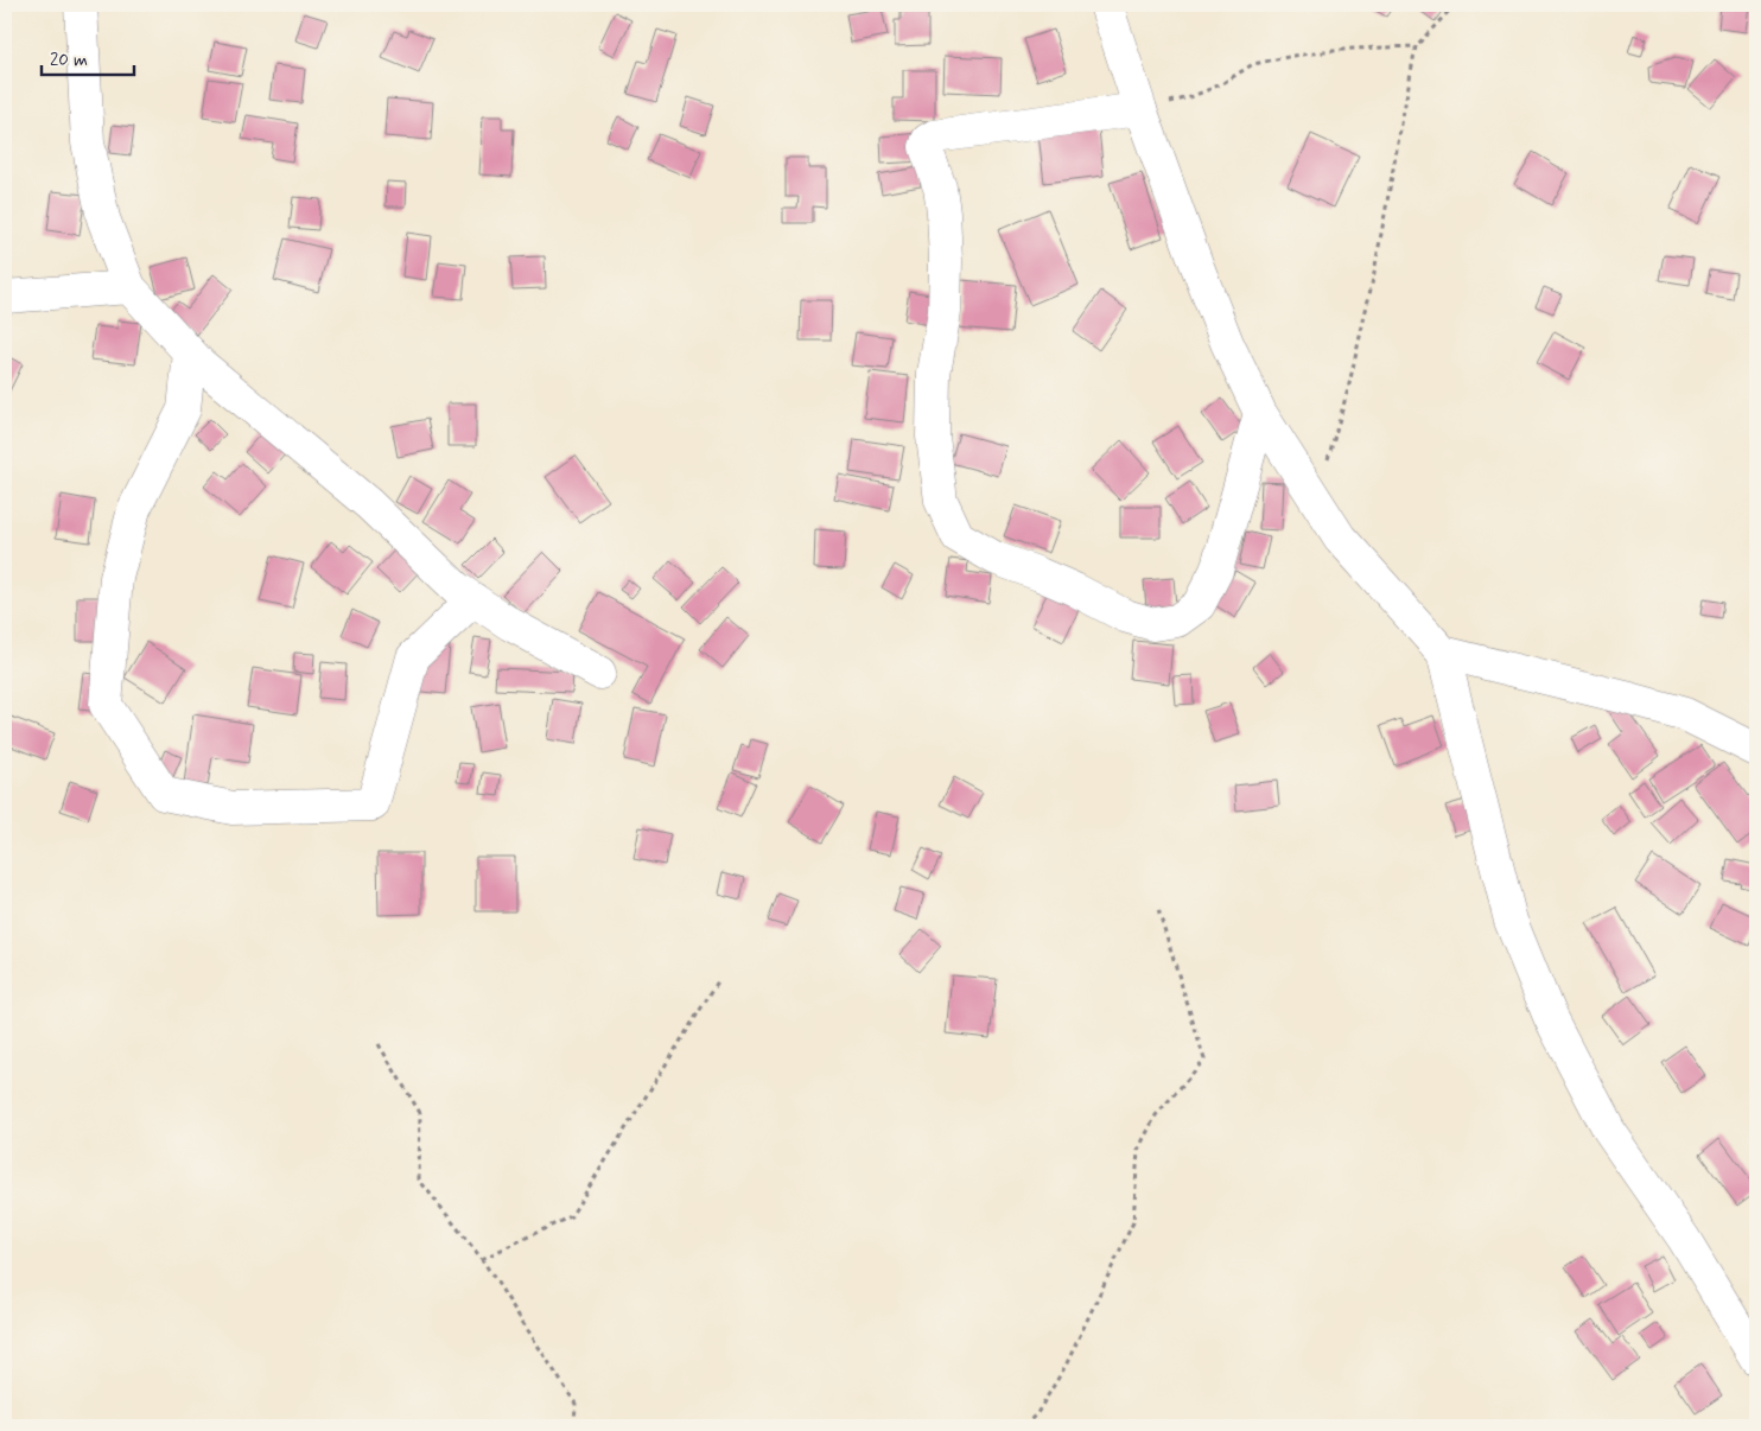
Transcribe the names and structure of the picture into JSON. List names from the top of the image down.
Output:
{
  "scale_bar": "20 m"
}
